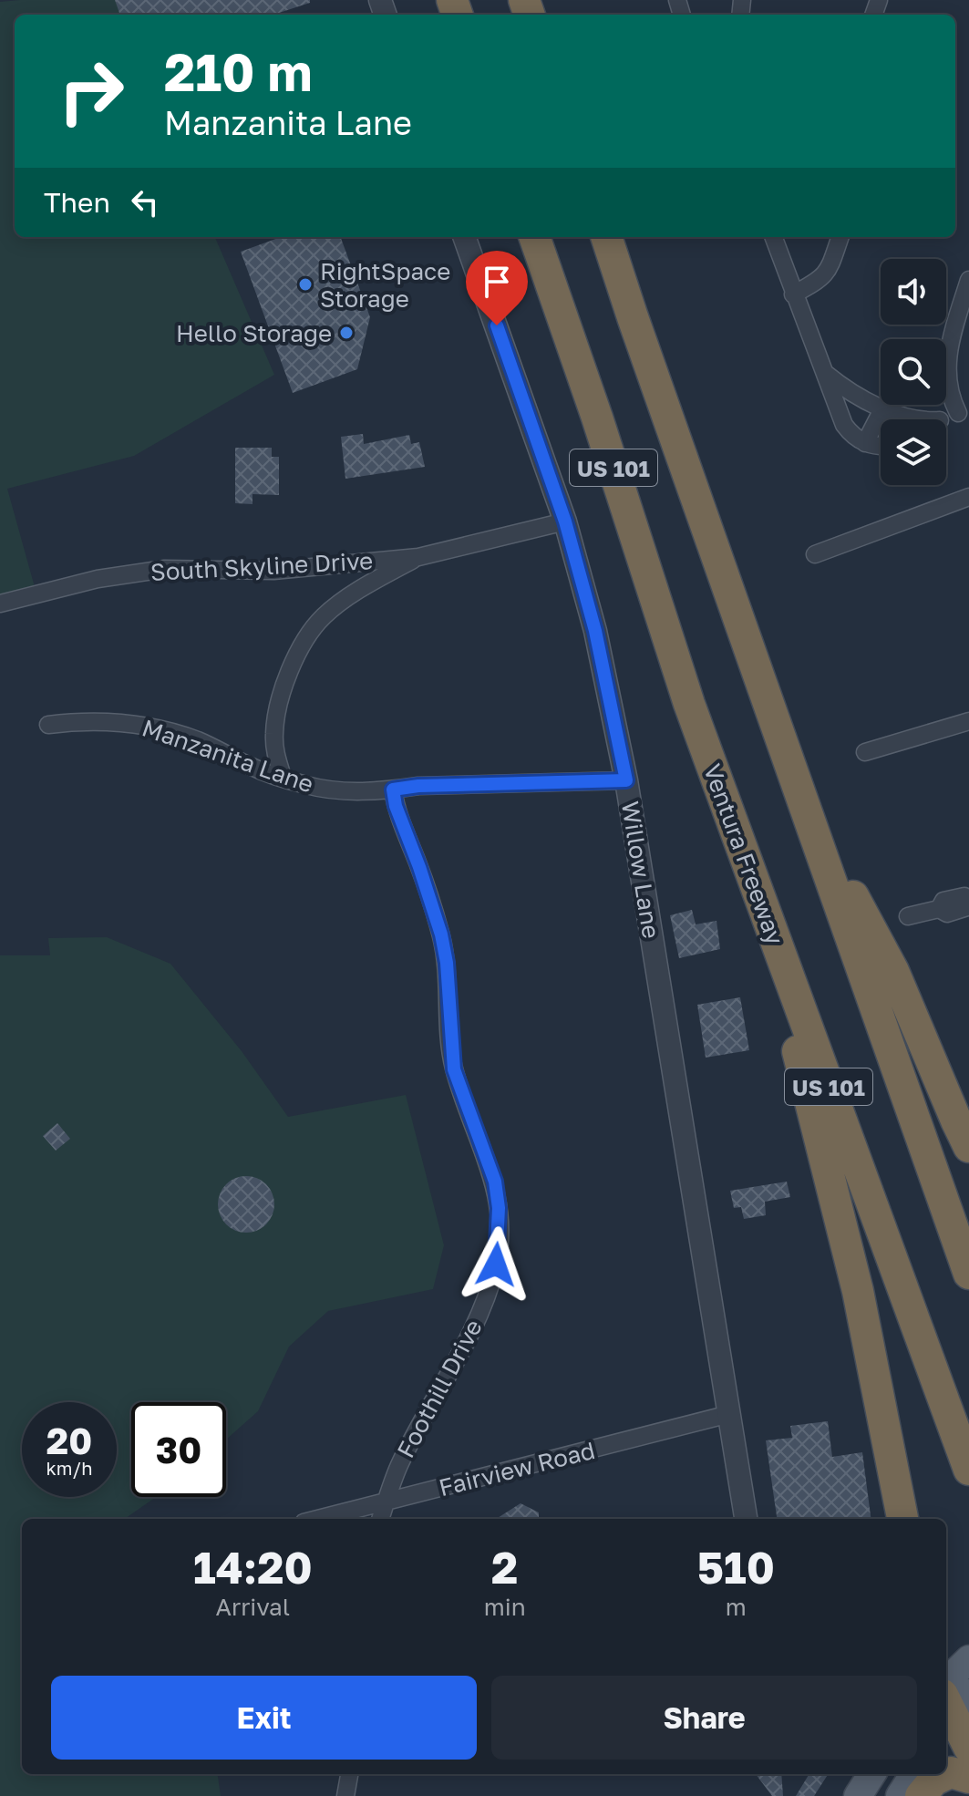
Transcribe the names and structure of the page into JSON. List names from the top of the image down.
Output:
{
  "streets": {
    "highway": ["US 101", "Ventura Freeway"],
    "street": [
      "South Skyline Drive",
      "Manzanita Lane",
      "Willow Lane",
      "Foothill Drive",
      "Fairview Road"
    ]
  },
  "crossings": [
    ["South Skyline Drive", "Willow Lane"],
    ["Manzanita Lane", "Willow Lane"],
    ["Manzanita Lane", "Foothill Drive"],
    ["Willow Lane", "Fairview Road"],
    ["Foothill Drive", "Fairview Road"]
  ],
  "places": ["RightSpace Storage", "Hello Storage"],
  "page": {
    "turn": ["210 m", "Manzanita Lane"],
    "then": "Then",
    "speed": "20 km/h",
    "limit": "30",
    "eta": [
      "14:20",
      "Arrival",
      "2",
      "min",
      "510",
      "m"
    ],
    "buttons": ["Exit", "Share"]
  }
}
